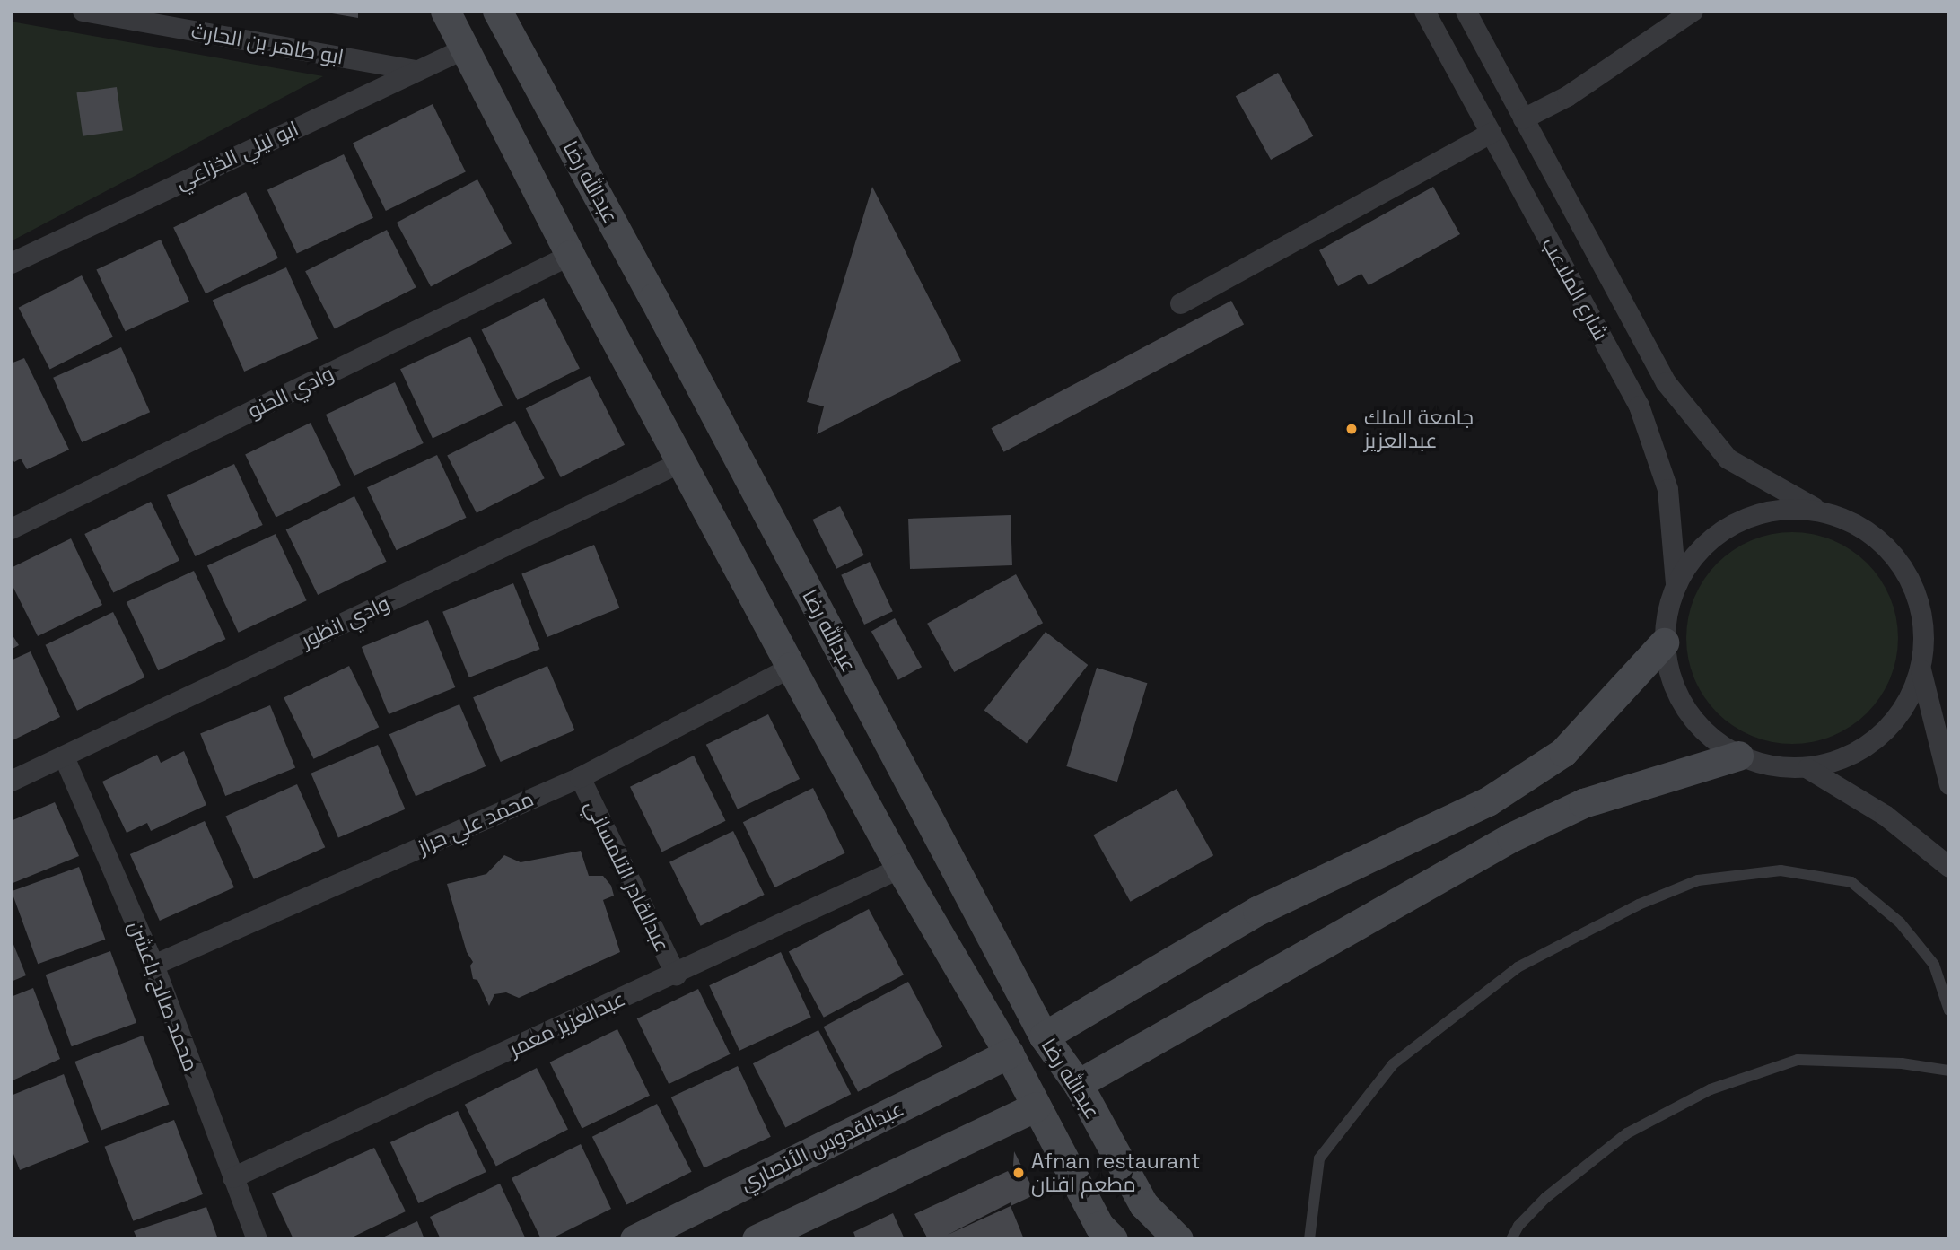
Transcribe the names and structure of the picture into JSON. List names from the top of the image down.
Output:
{
  "streets": {
    "street": [
      "ابو طاهر بن الحارث",
      "ابو ليلي الخزاعي",
      "عبدالله رضا",
      "شارع الملاعب",
      "وادي الحنو",
      "وادي انظور",
      "محمد علي حراز",
      "عبدالقادر التلمساني",
      "محمد صالح باعشن",
      "عبدالعزيز معمر",
      "عبدالقدوس الأنصاري"
    ]
  },
  "crossings": [
    ["ابو طاهر بن الحارث", "ابو ليلي الخزاعي"],
    ["ابو ليلي الخزاعي", "عبدالله رضا"],
    ["عبدالله رضا", "وادي الحنو"],
    ["عبدالله رضا", "وادي انظور"],
    ["عبدالله رضا", "محمد علي حراز"],
    ["عبدالله رضا", "عبدالعزيز معمر"],
    ["عبدالله رضا", "عبدالقدوس الأنصاري"],
    ["وادي انظور", "محمد صالح باعشن"],
    ["محمد علي حراز", "عبدالقادر التلمساني"],
    ["محمد علي حراز", "محمد صالح باعشن"],
    ["عبدالقادر التلمساني", "عبدالعزيز معمر"],
    ["محمد صالح باعشن", "عبدالعزيز معمر"]
  ],
  "places": ["جامعة الملك عبدالعزيز", "Afnan restaurant مطعم افنان"]
}
